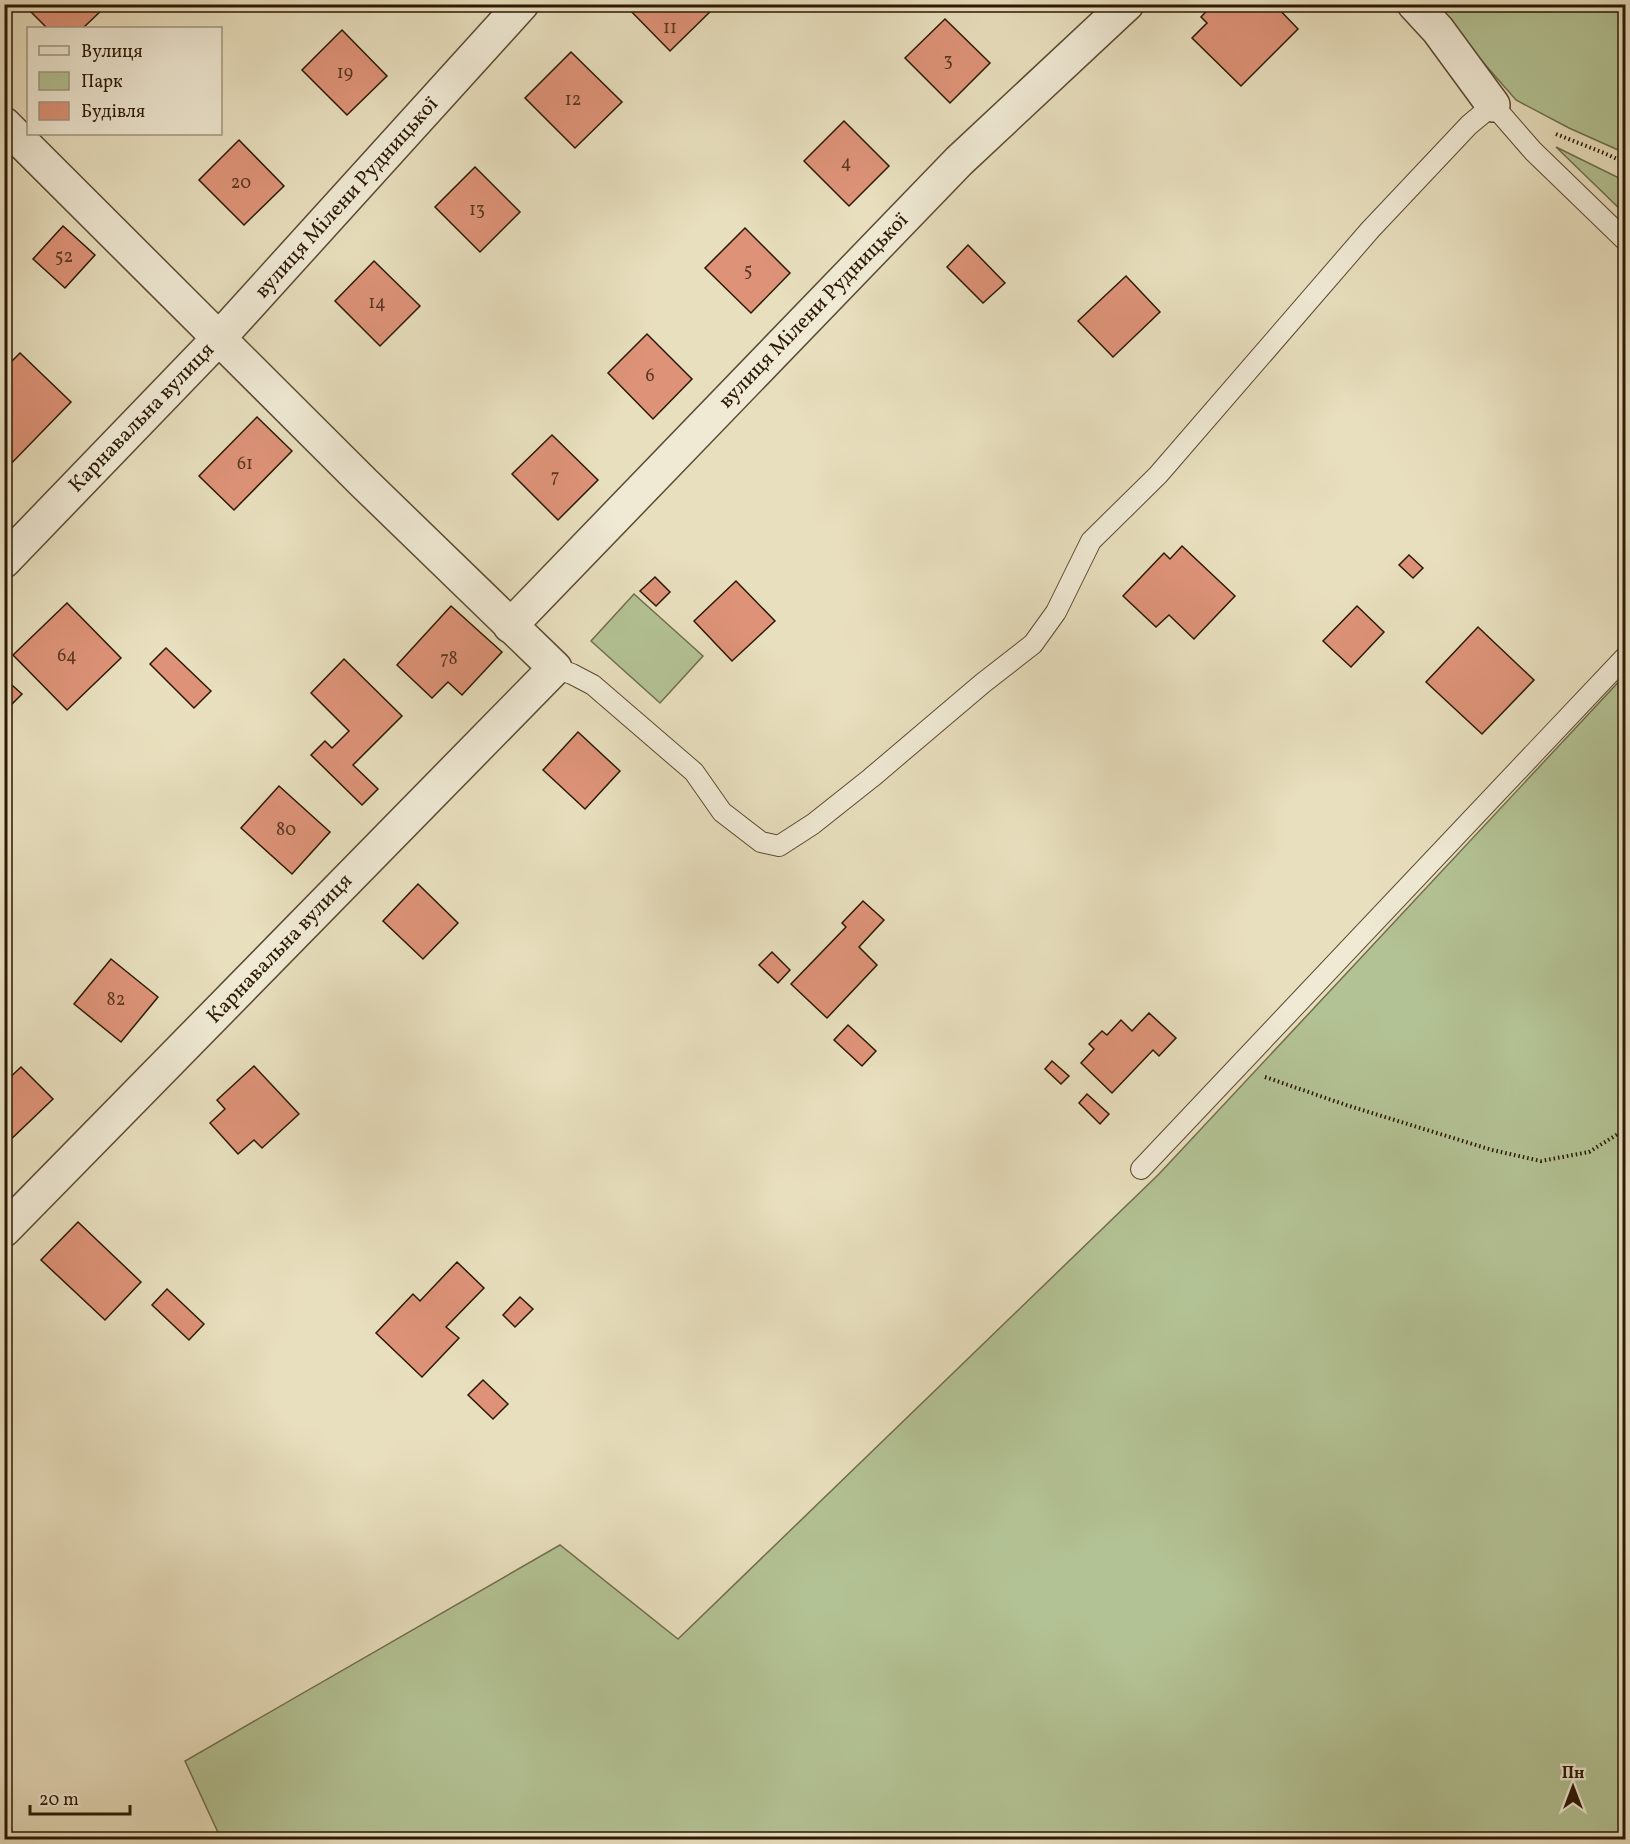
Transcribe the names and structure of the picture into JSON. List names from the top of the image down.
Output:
{
  "streets": {
    "street": ["вулиця Мілени Рудницької", "Карнавальна вулиця"]
  },
  "crossings": [
    ["вулиця Мілени Рудницької", "Карнавальна вулиця"]
  ],
  "house_numbers": [
    "11",
    "3",
    "19",
    "12",
    "4",
    "20",
    "13",
    "52",
    "5",
    "14",
    "6",
    "61",
    "7",
    "64",
    "78",
    "80",
    "82"
  ],
  "legend": ["Вулиця", "Парк", "Будівля"],
  "scale_bar": "20 m",
  "north": "top"
}
